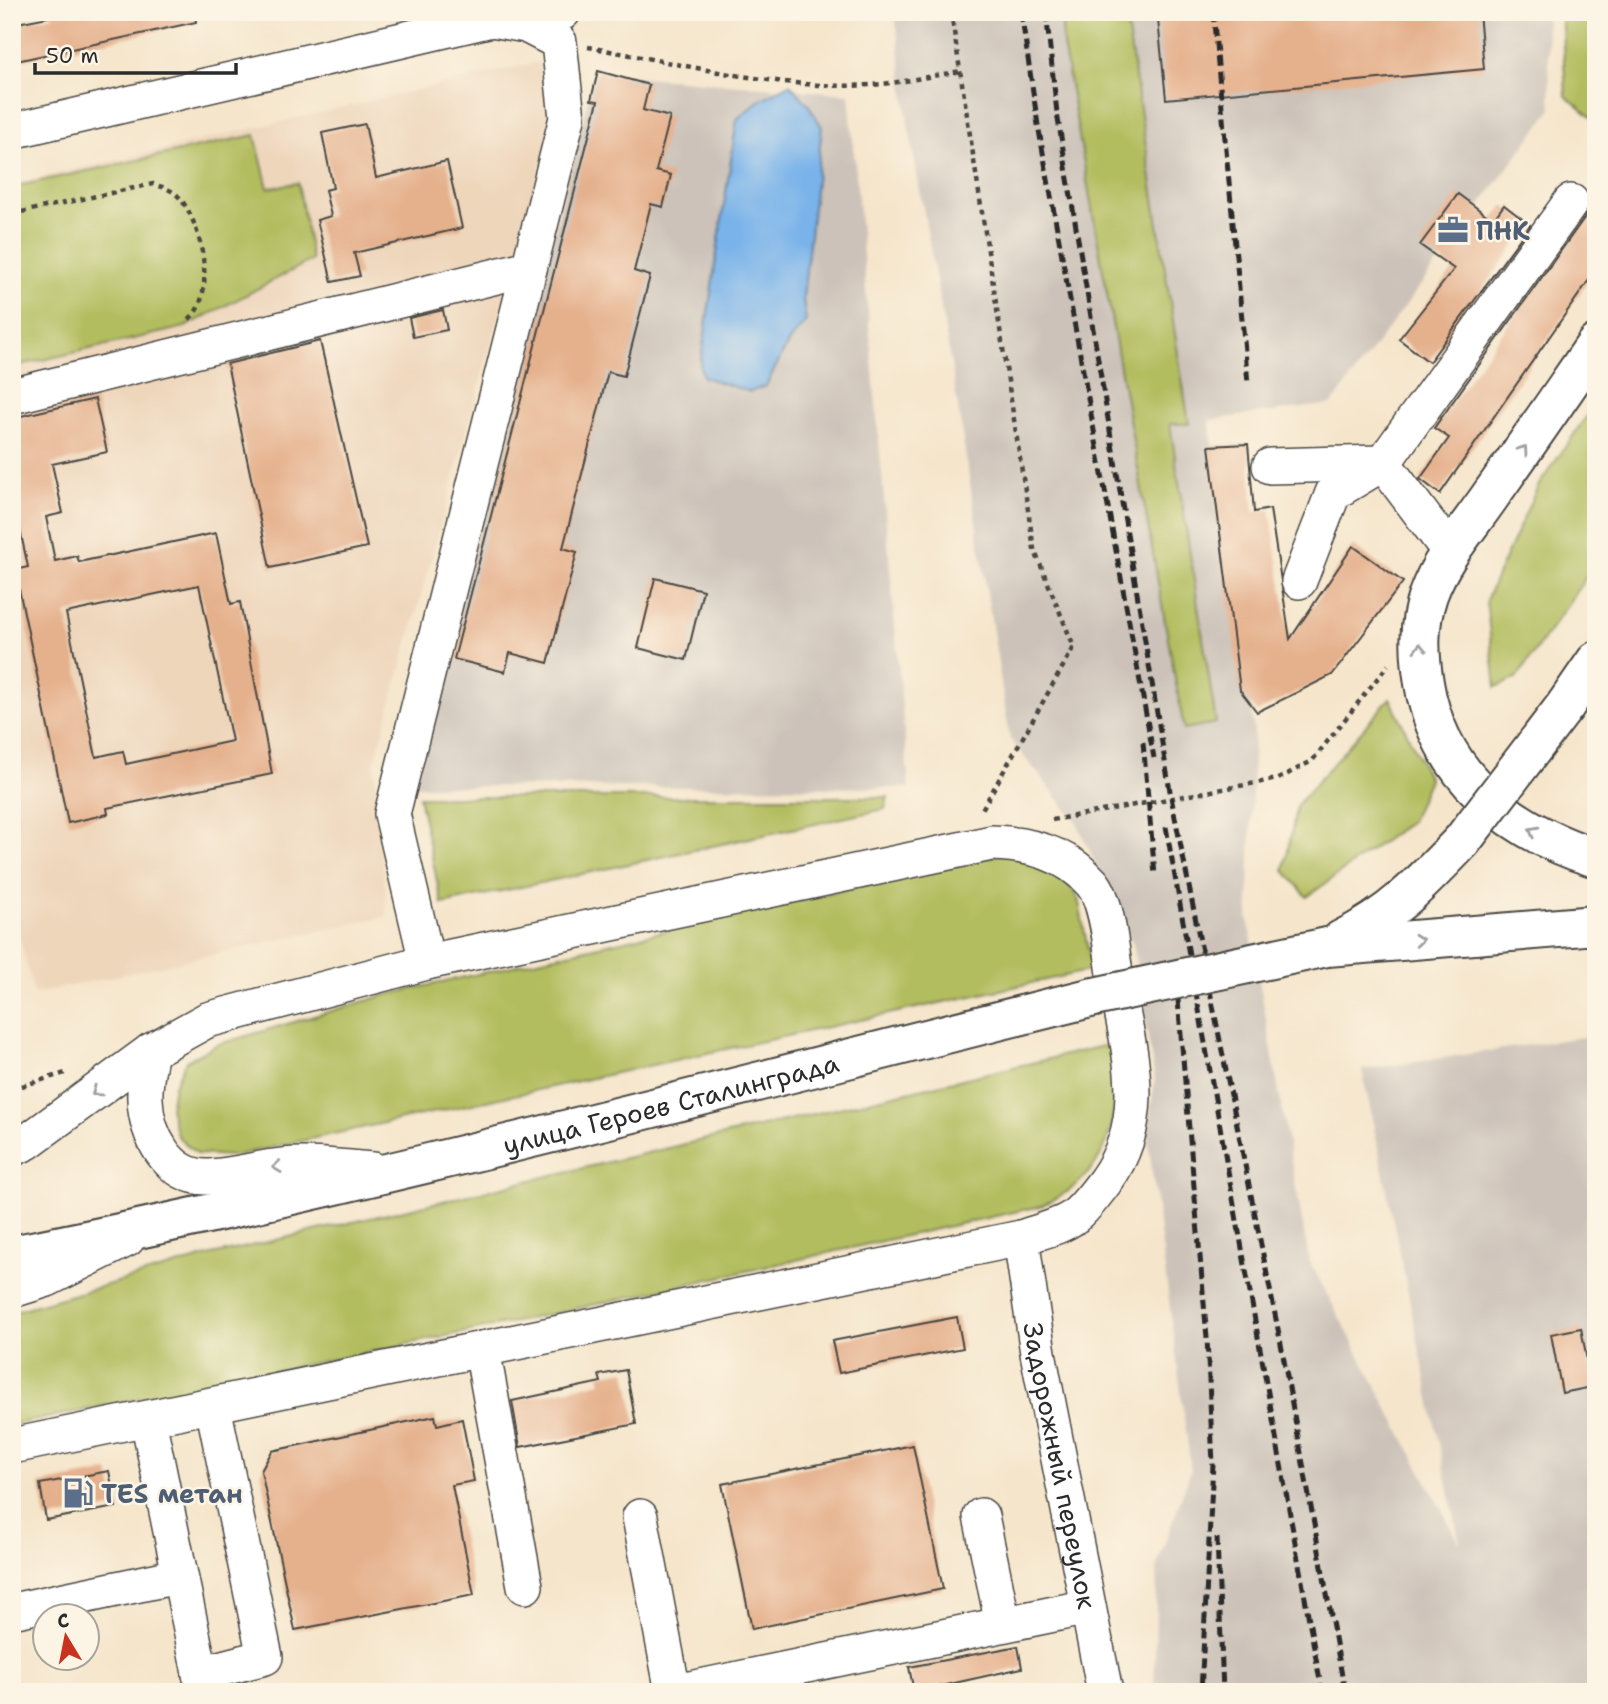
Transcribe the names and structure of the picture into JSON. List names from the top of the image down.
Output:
{
  "streets": {
    "main road": ["улица Героев Сталинграда"],
    "street": ["Задорожный переулок"]
  },
  "places": {
    "office": ["ПНК"],
    "fuel station": ["TES метан"]
  },
  "scale_bar": "50 m",
  "north": "top"
}
